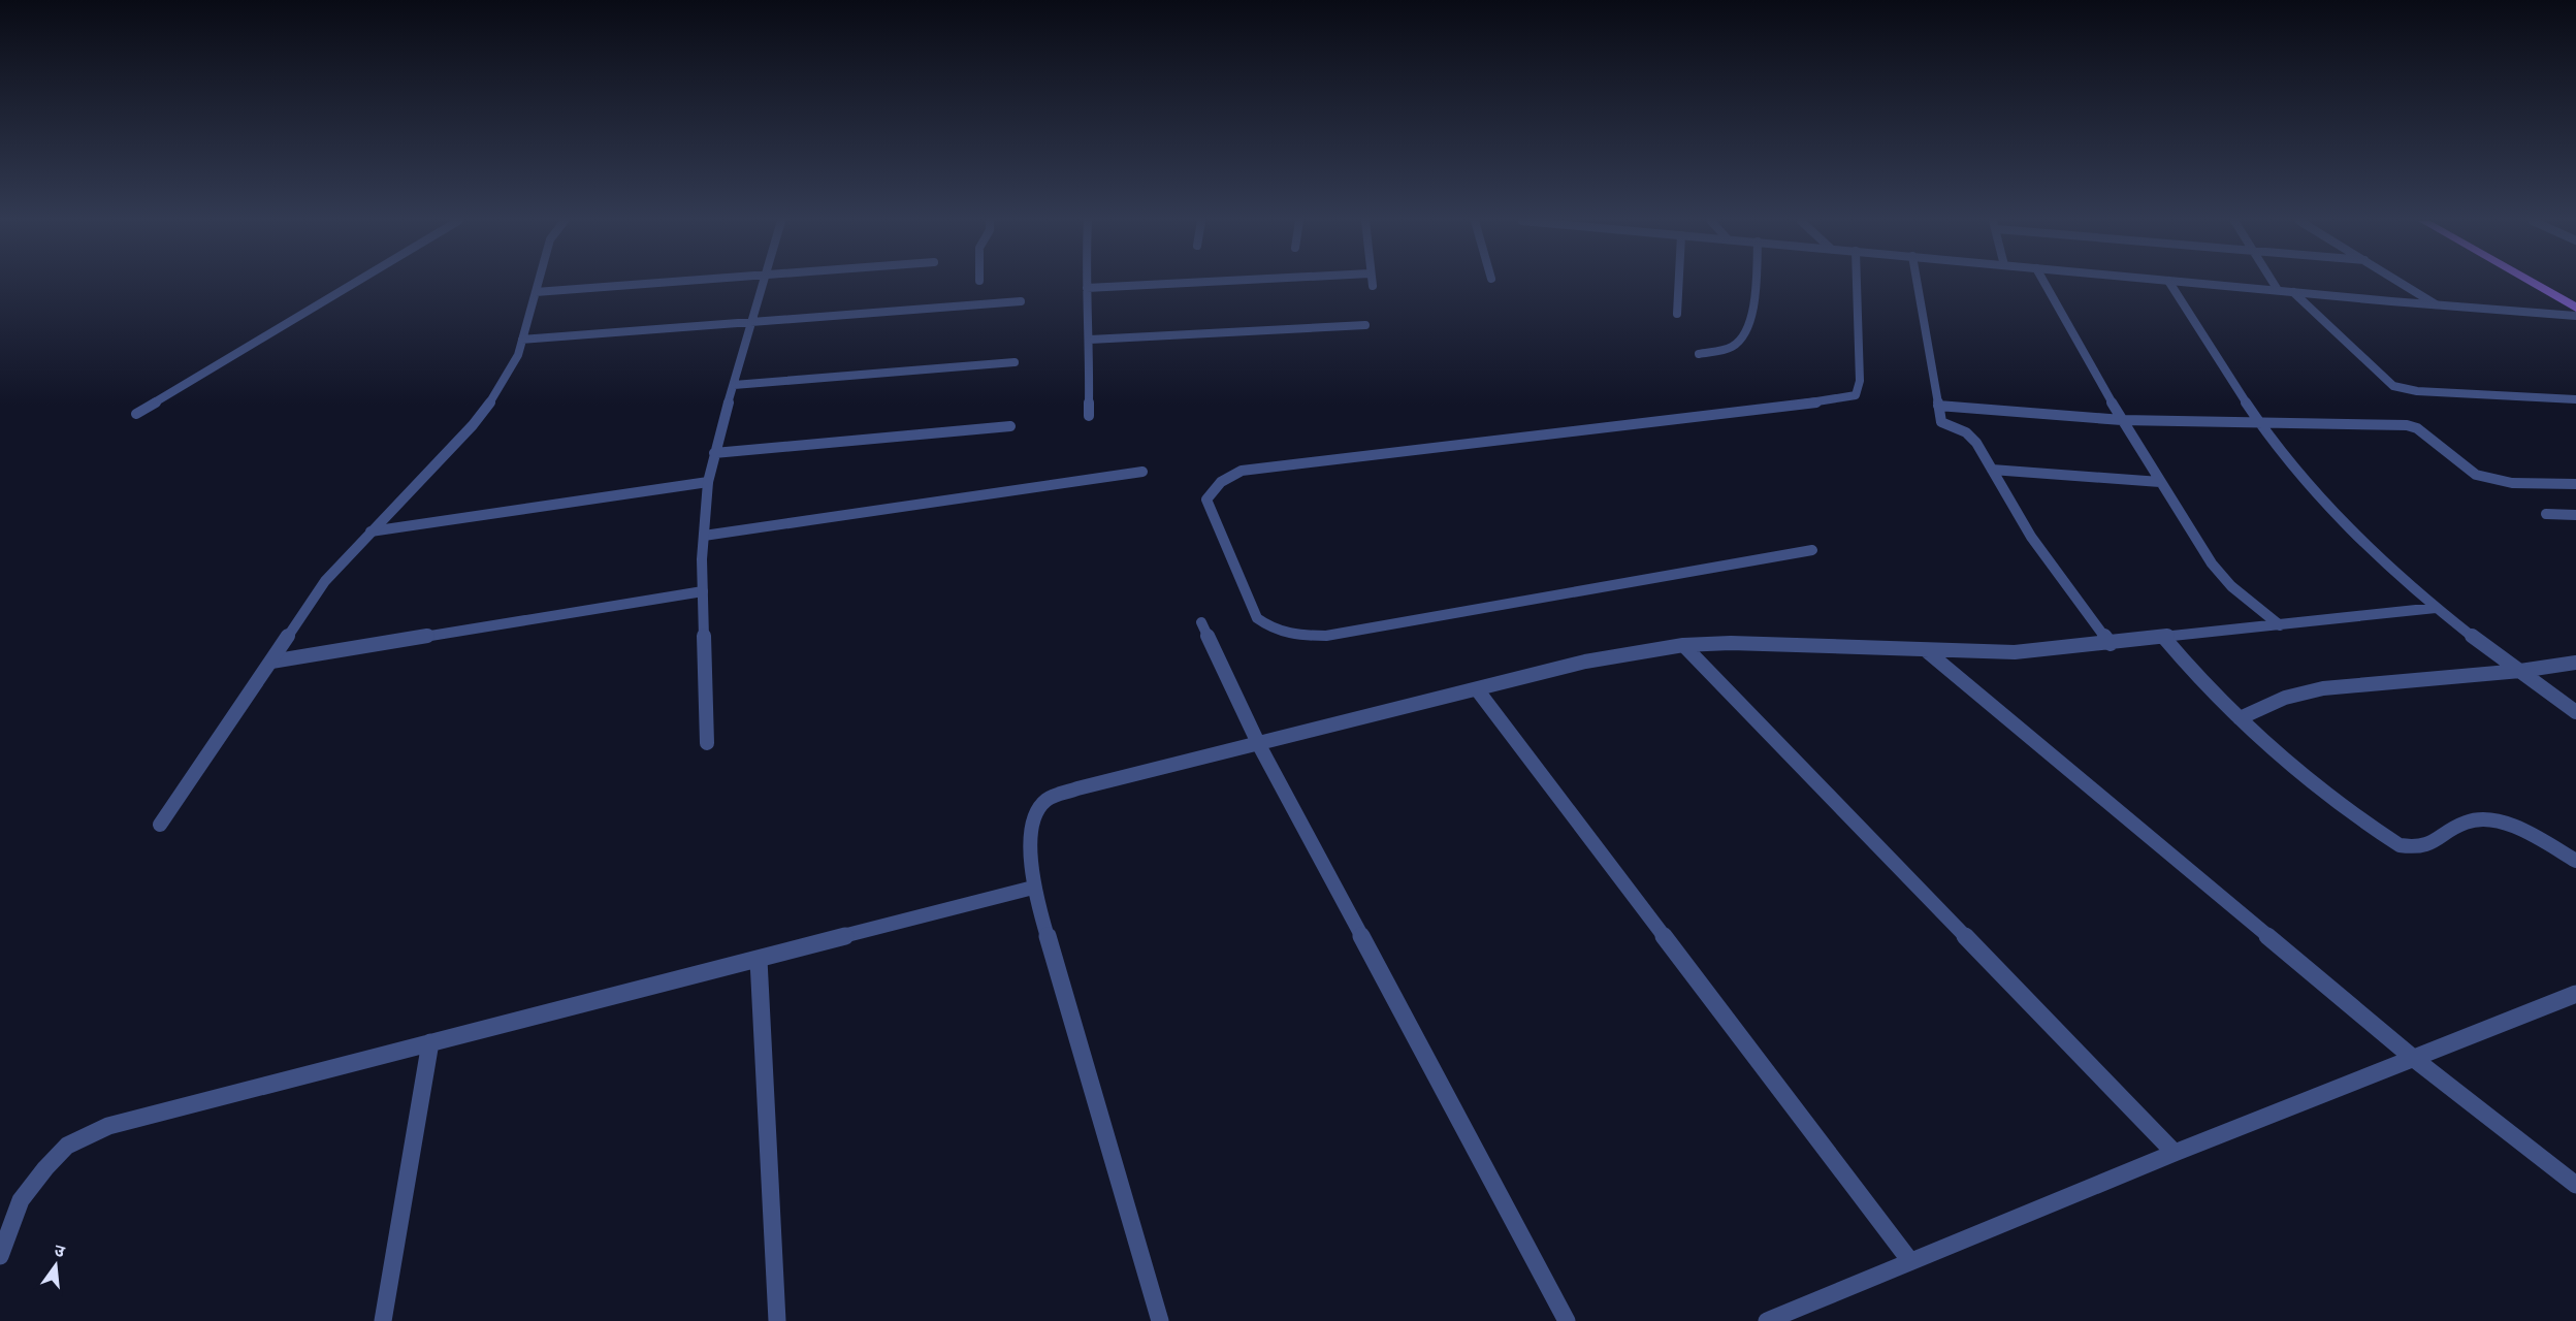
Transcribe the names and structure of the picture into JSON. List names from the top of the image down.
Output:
{
  "north": "top"
}
